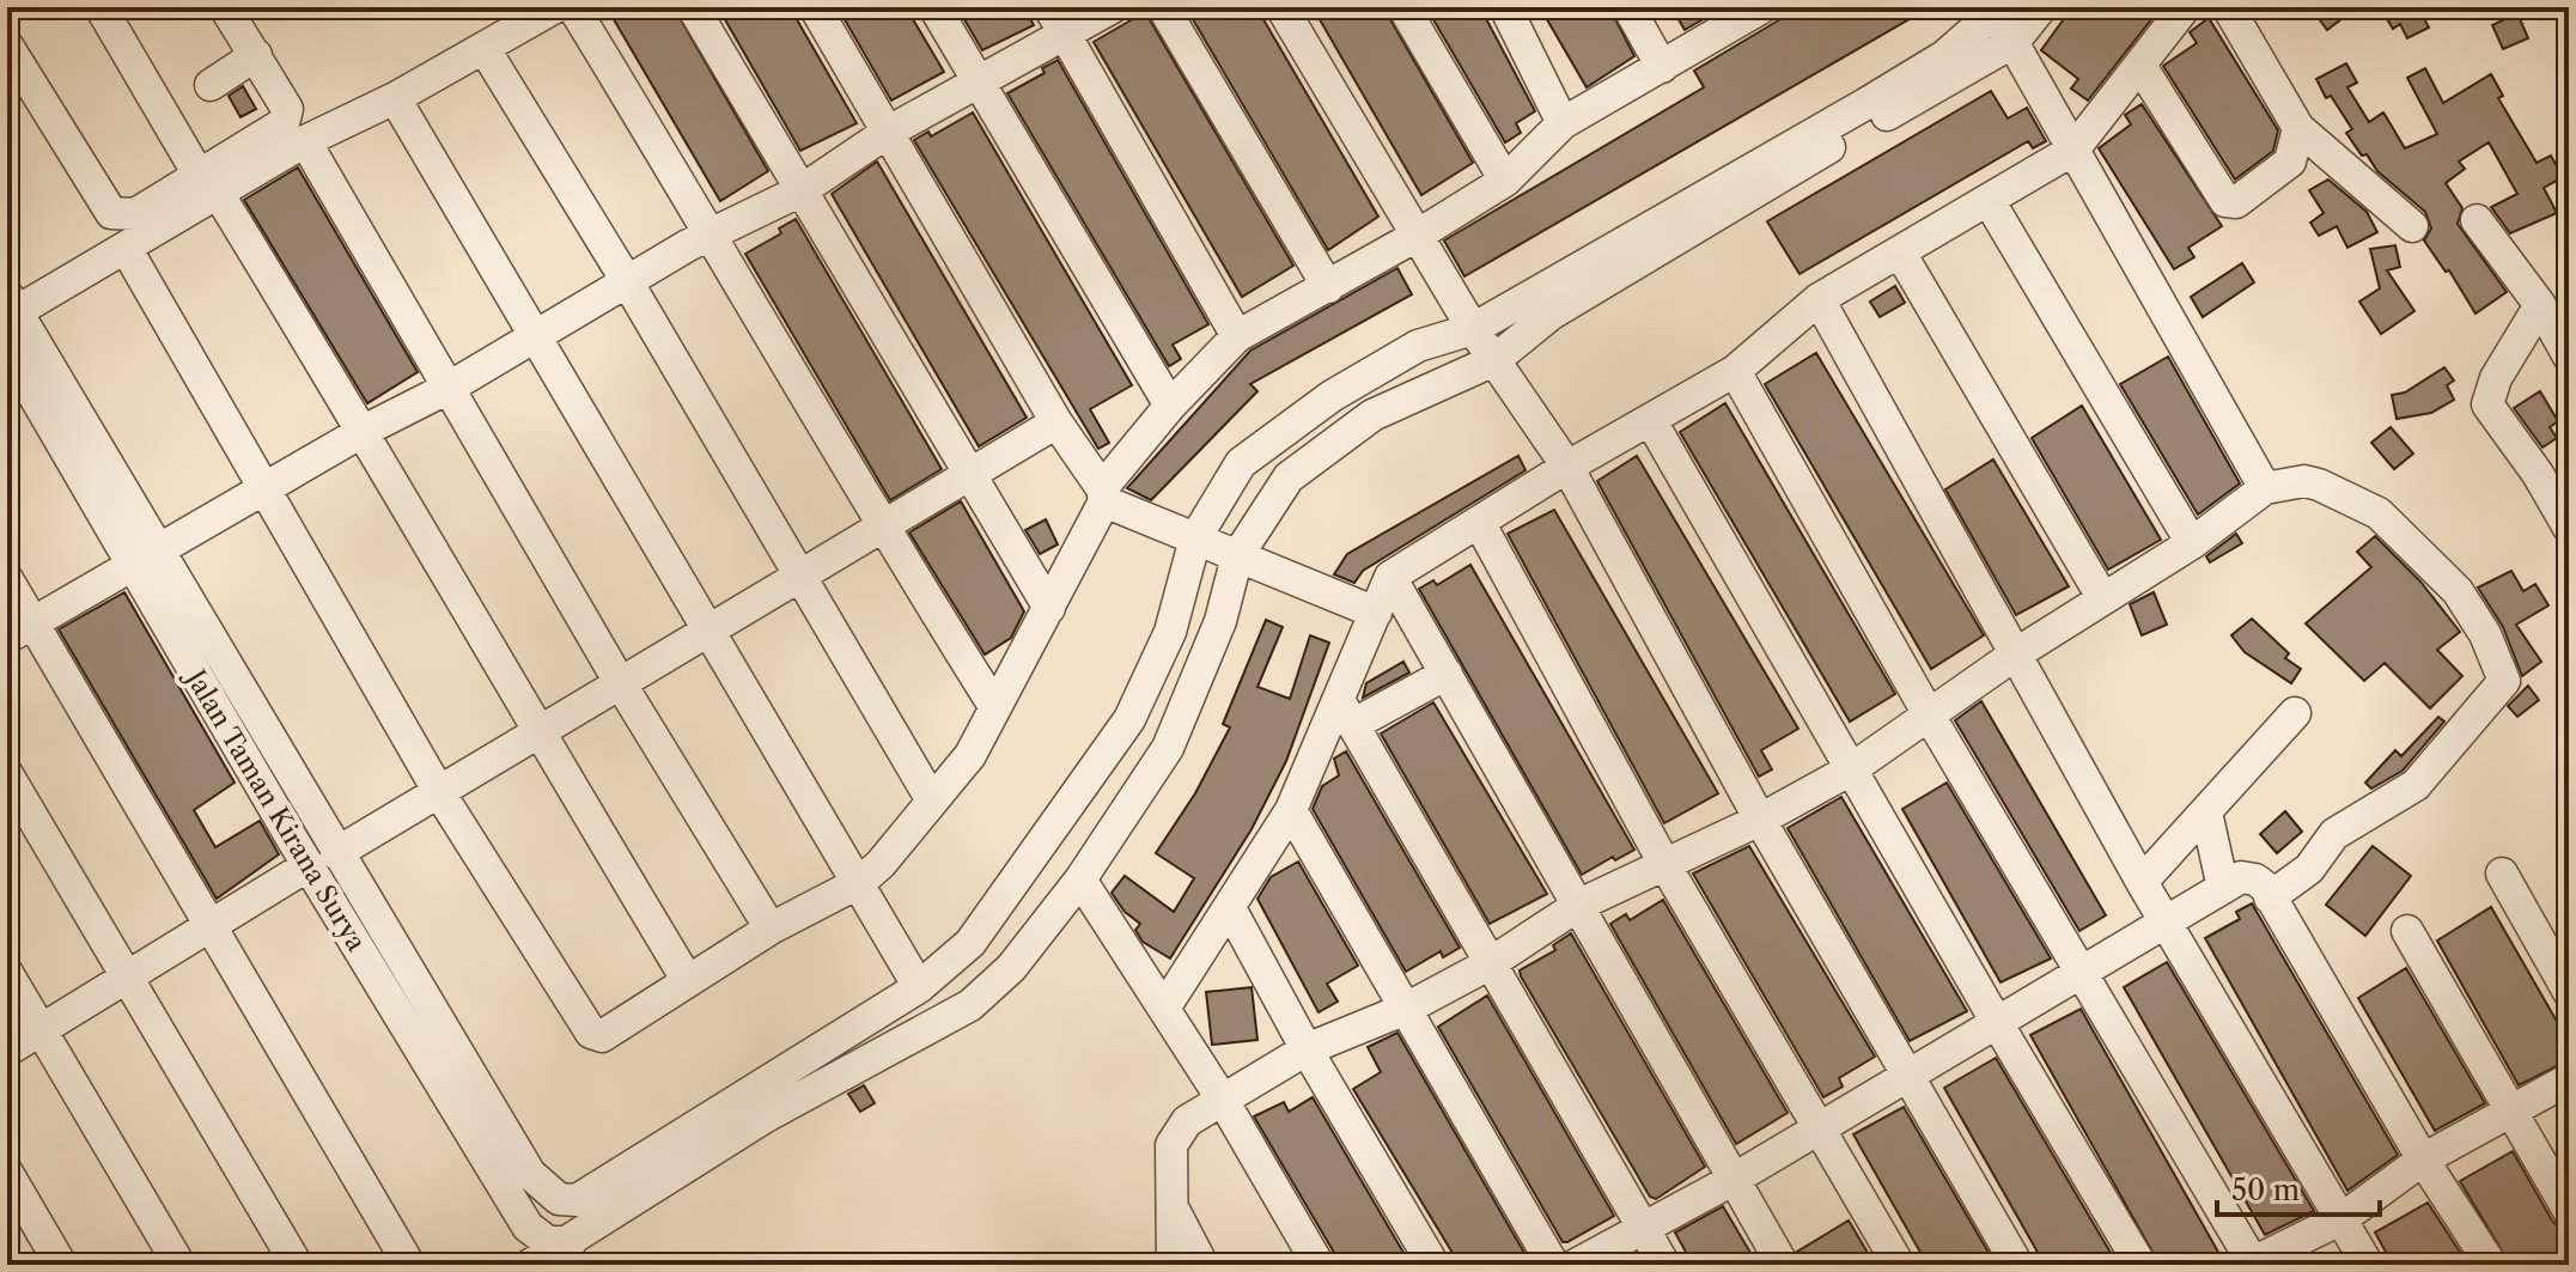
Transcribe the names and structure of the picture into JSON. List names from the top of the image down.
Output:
{
  "streets": {
    "street": ["Jalan Taman Kirana Surya"]
  },
  "scale_bar": "50 m"
}
